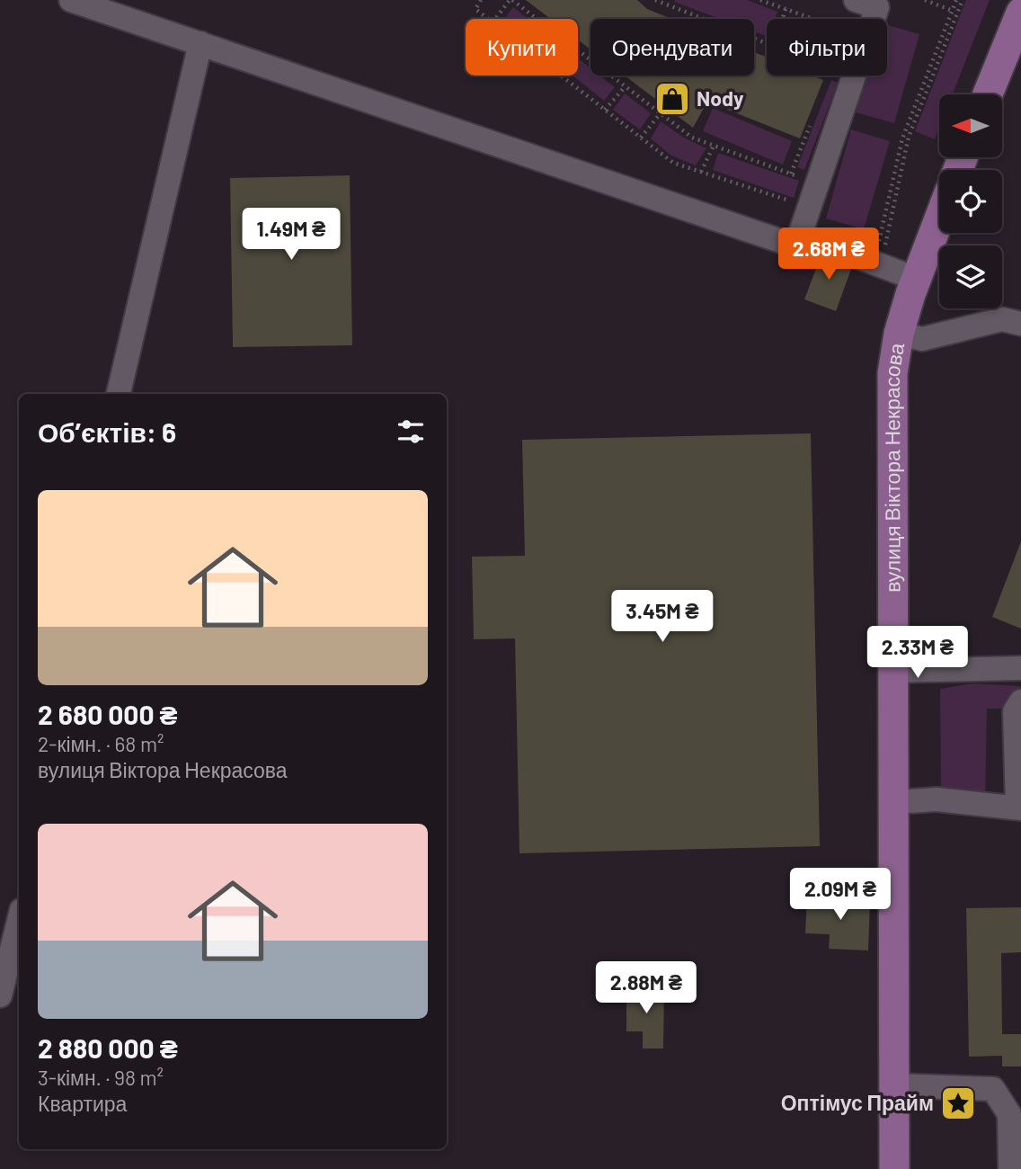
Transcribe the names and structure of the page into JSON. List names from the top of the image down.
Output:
{
  "streets": {
    "main road": ["вулиця Віктора Некрасова"]
  },
  "places": {
    "shop": ["Nody"],
    "place": ["Оптімус Прайм"]
  },
  "north": "left",
  "page": {
    "chip": ["Купити", "Орендувати", "Фільтри"],
    "price": [
      "1.49M ₴",
      "2.68M ₴",
      "3.45M ₴",
      "2.33M ₴",
      "2.09M ₴",
      "2.88M ₴"
    ],
    "heading": "Об’єктів: 6",
    "list": [
      {
        "name": "2 680 000 ₴",
        "note": "2-кімн. · 68 m² · вулиця Віктора Некрасова"
      },
      {
        "name": "2 880 000 ₴",
        "note": "3-кімн. · 98 m² · Квартира"
      }
    ]
  }
}
